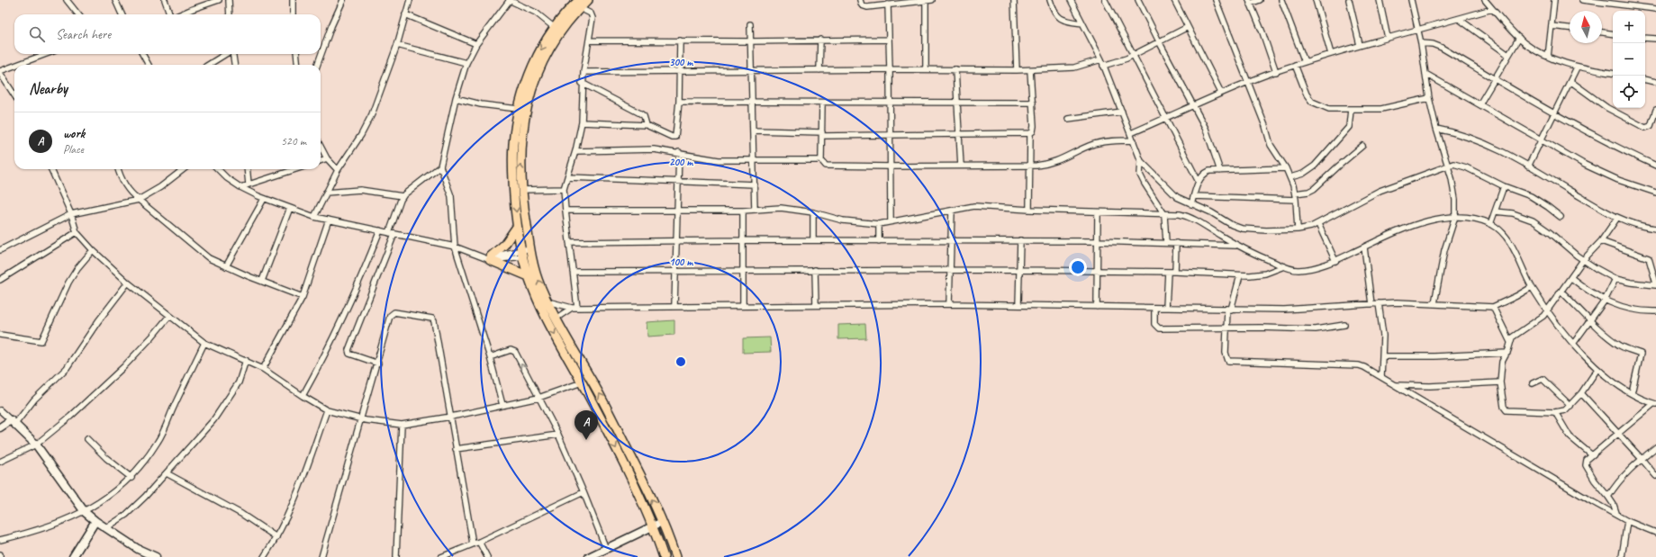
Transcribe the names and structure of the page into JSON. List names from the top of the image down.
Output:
{
  "north": "top",
  "page": {
    "map_buttons": ["+", "−"],
    "search": "Search here",
    "heading": "Nearby",
    "list": [
      {
        "mark": "A",
        "name": "work",
        "note": "Place",
        "value": "520 m"
      }
    ],
    "pins": "A"
  },
  "rings": ["300 m", "200 m", "100 m"]
}
